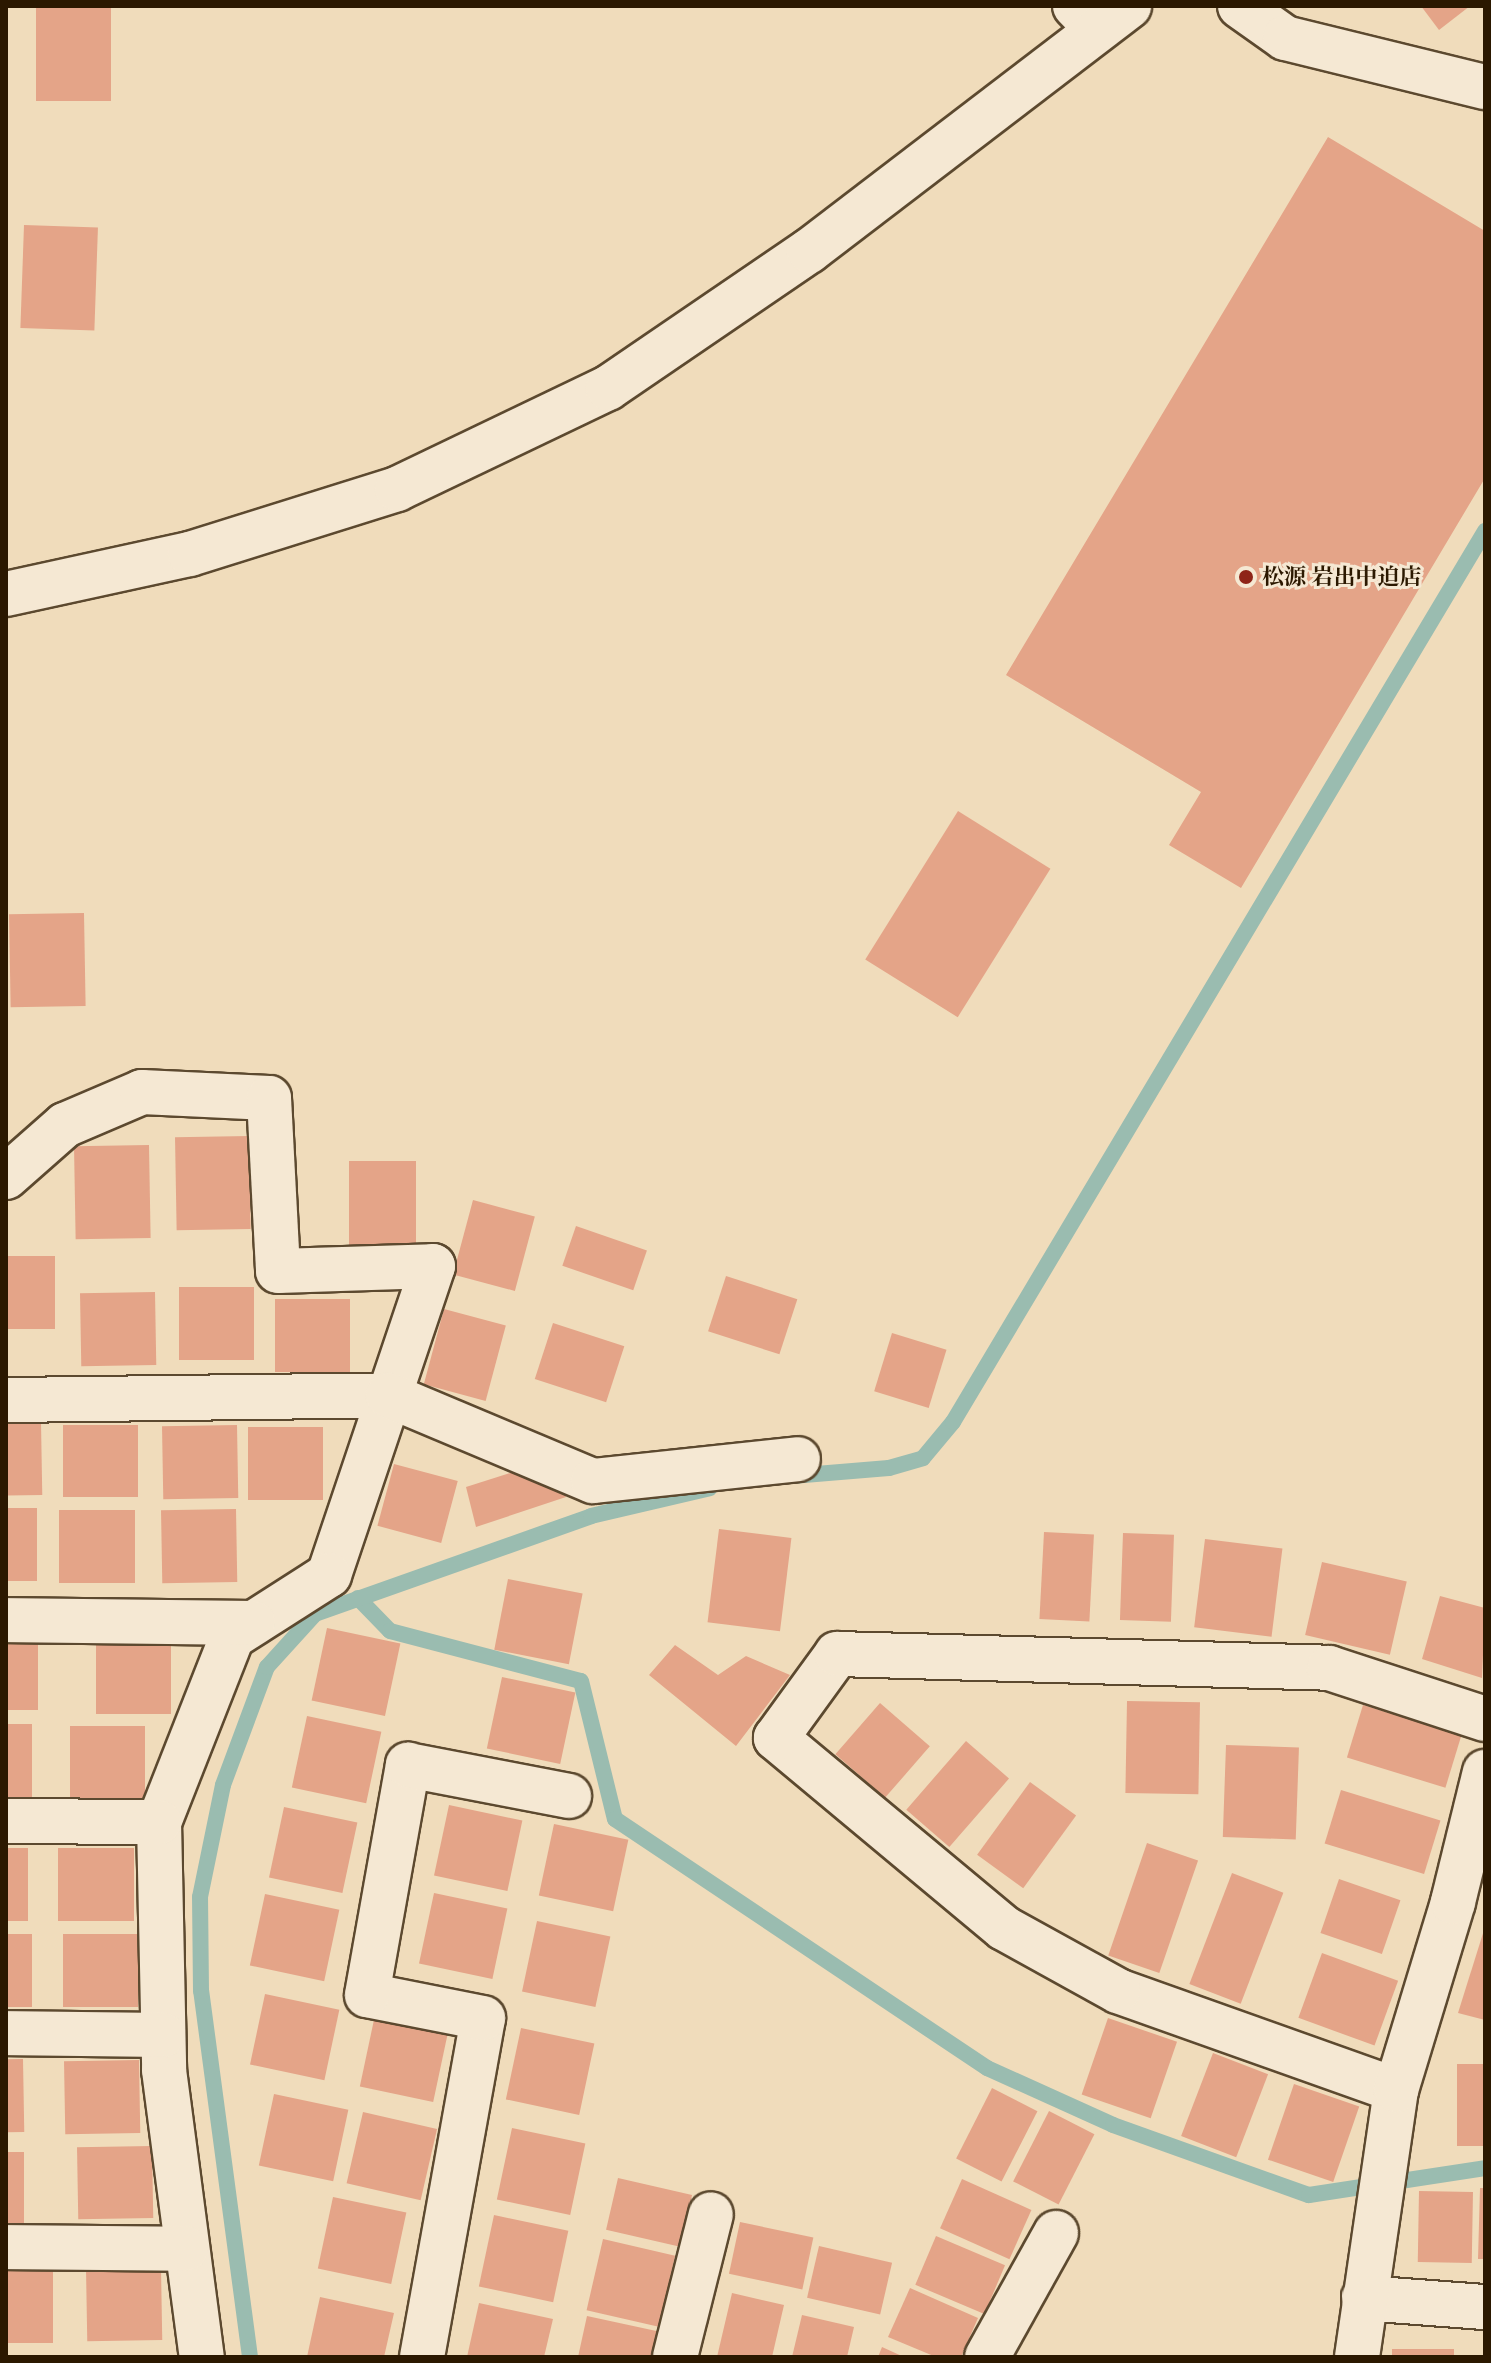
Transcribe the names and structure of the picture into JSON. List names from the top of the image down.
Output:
{
  "places": ["松源 岩出中迫店"]
}
